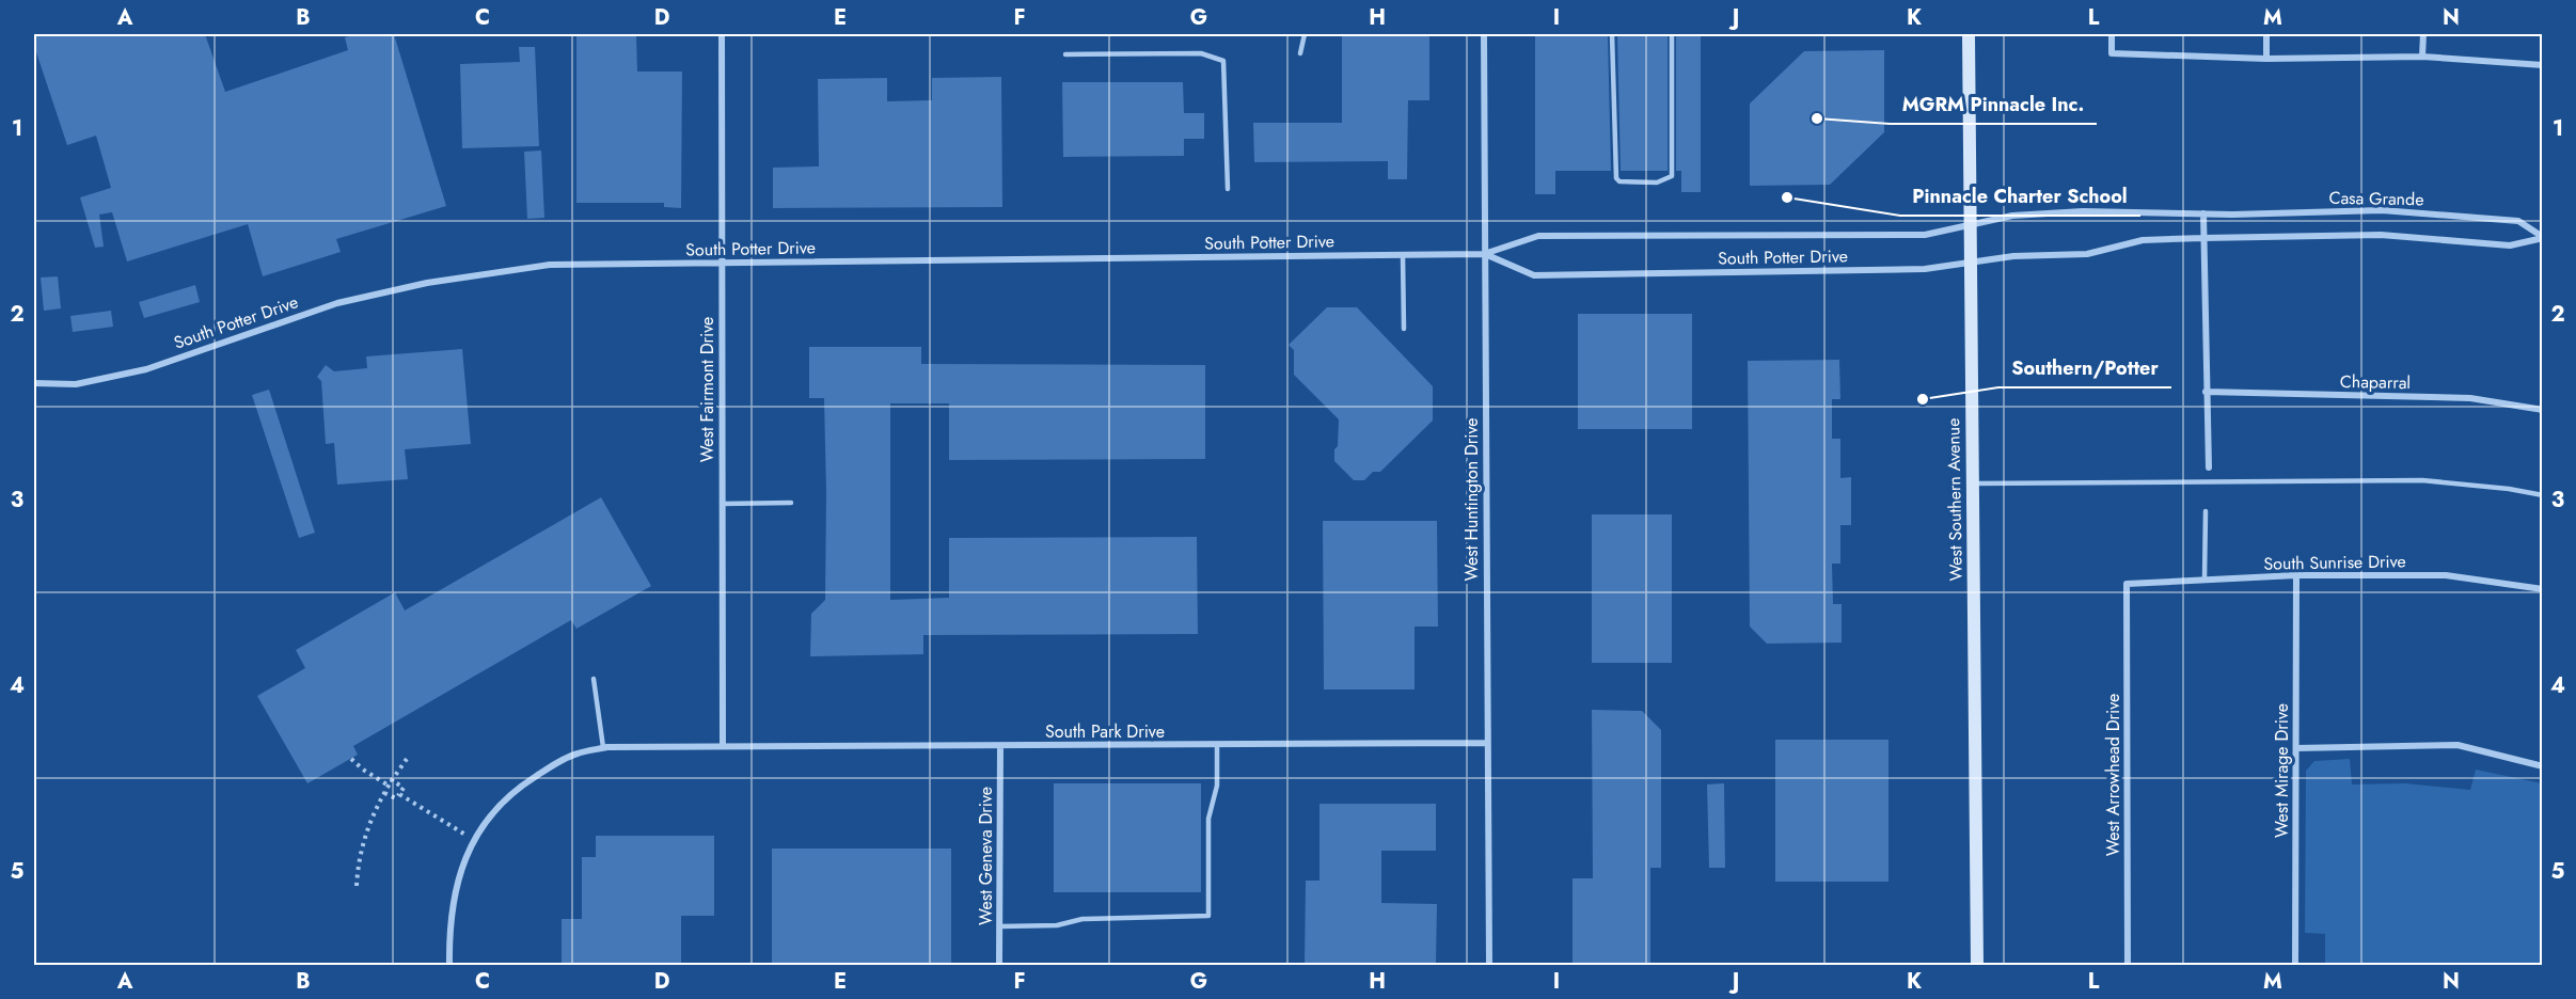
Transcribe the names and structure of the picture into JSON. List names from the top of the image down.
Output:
{
  "streets": {
    "main road": ["West Southern Avenue"],
    "street": [
      "Casa Grande",
      "South Potter Drive",
      "Chaparral",
      "West Fairmont Drive",
      "West Huntington Drive",
      "South Sunrise Drive",
      "South Park Drive",
      "West Mirage Drive",
      "West Arrowhead Drive",
      "West Geneva Drive"
    ]
  },
  "crossings": [
    ["Casa Grande", "South Potter Drive"],
    ["Casa Grande", "West Southern Avenue"],
    ["South Potter Drive", "West Fairmont Drive"],
    ["South Potter Drive", "West Huntington Drive"],
    ["South Potter Drive", "West Southern Avenue"],
    ["West Fairmont Drive", "South Park Drive"],
    ["West Huntington Drive", "South Park Drive"],
    ["South Sunrise Drive", "West Mirage Drive"],
    ["South Sunrise Drive", "West Arrowhead Drive"],
    ["South Park Drive", "West Geneva Drive"]
  ],
  "places": ["MGRM Pinnacle Inc.", "Pinnacle Charter School", "Southern/Potter"],
  "grid": {
    "columns": [
      "A",
      "B",
      "C",
      "D",
      "E",
      "F",
      "G",
      "H",
      "I",
      "J",
      "K",
      "L",
      "M",
      "N"
    ],
    "rows": [
      "1",
      "2",
      "3",
      "4",
      "5"
    ]
  }
}
